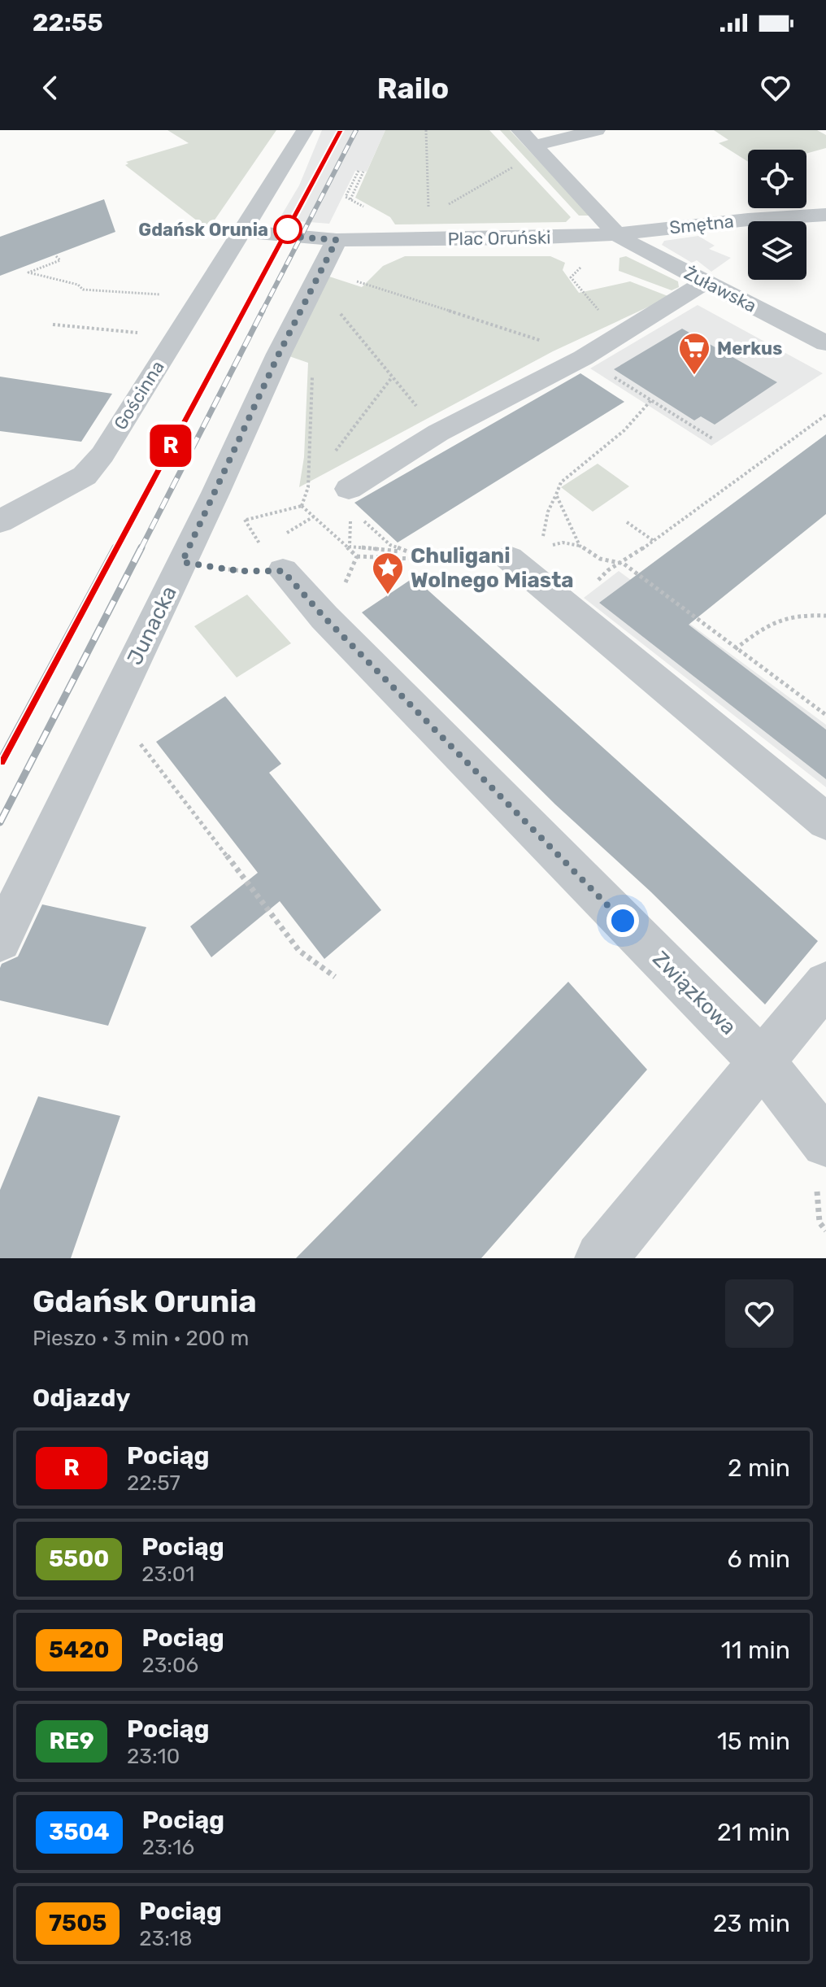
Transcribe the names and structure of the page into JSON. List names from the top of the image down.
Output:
{
  "streets": {
    "street": [
      "Smętna",
      "Plac Oruński",
      "Żuławska",
      "Gościnna",
      "Junacka",
      "Związkowa"
    ]
  },
  "crossings": [
    ["Smętna", "Plac Oruński"],
    ["Smętna", "Żuławska"],
    ["Plac Oruński", "Żuławska"],
    ["Plac Oruński", "Gościnna"],
    ["Plac Oruński", "Junacka"]
  ],
  "places": {
    "other": ["Gdańsk Orunia"],
    "supermarket": ["Merkus"],
    "place": ["Chuligani Wolnego Miasta"]
  },
  "page": {
    "status": "22:55",
    "header": "Railo",
    "on_map": "R",
    "heading": [
      ["Gdańsk Orunia", "Pieszo · 3 min · 200 m"],
      "Odjazdy"
    ],
    "list": [
      {
        "mark": "R",
        "name": "Pociąg",
        "note": "22:57",
        "value": "2 min"
      },
      {
        "mark": "5500",
        "name": "Pociąg",
        "note": "23:01",
        "value": "6 min"
      },
      {
        "mark": "5420",
        "name": "Pociąg",
        "note": "23:06",
        "value": "11 min"
      },
      {
        "mark": "RE9",
        "name": "Pociąg",
        "note": "23:10",
        "value": "15 min"
      },
      {
        "mark": "3504",
        "name": "Pociąg",
        "note": "23:16",
        "value": "21 min"
      },
      {
        "mark": "7505",
        "name": "Pociąg",
        "note": "23:18",
        "value": "23 min"
      }
    ]
  }
}
